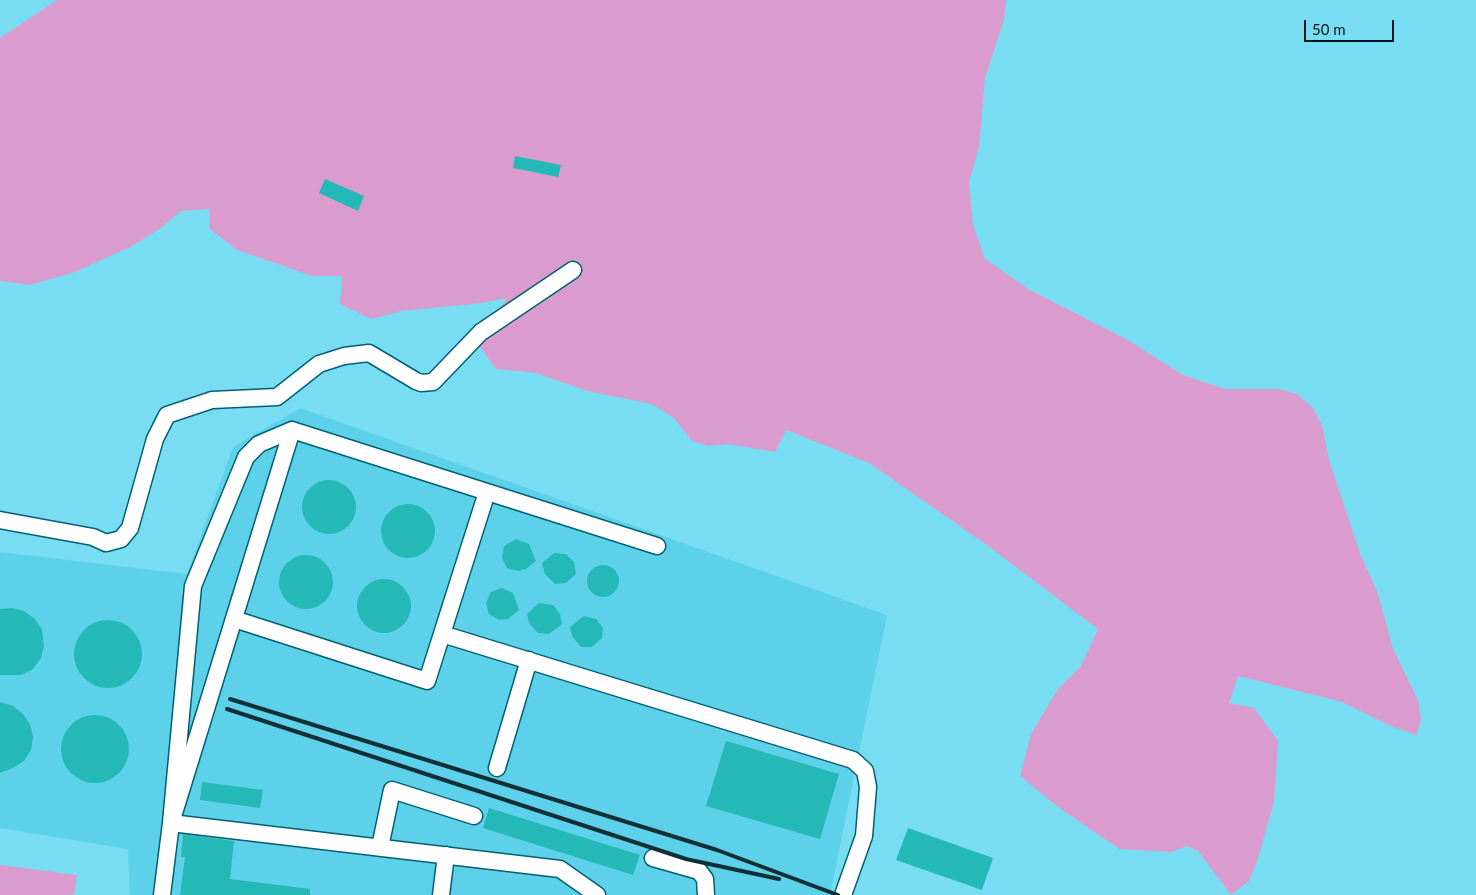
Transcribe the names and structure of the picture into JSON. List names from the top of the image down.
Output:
{
  "scale_bar": "50 m"
}
